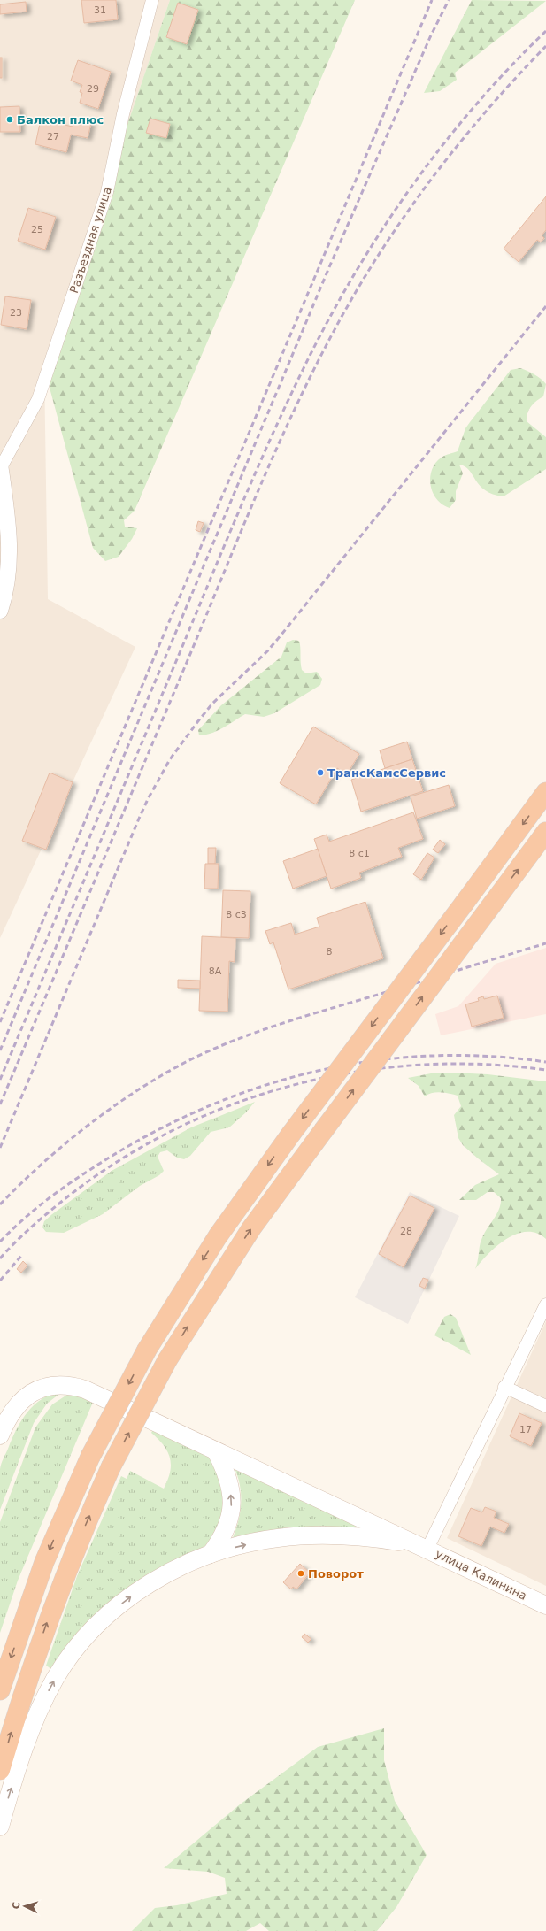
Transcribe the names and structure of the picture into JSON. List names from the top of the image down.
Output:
{
  "streets": {
    "main road": ["улица Калинина"],
    "street": ["Разъездная улица"]
  },
  "places": ["Балкон плюс", "ТрансКамсСервис", "Поворот"],
  "house_numbers": [
    "31",
    "29",
    "27",
    "25",
    "23",
    "8 с1",
    "8 с3",
    "8",
    "8А",
    "28",
    "17"
  ],
  "north": "left"
}
